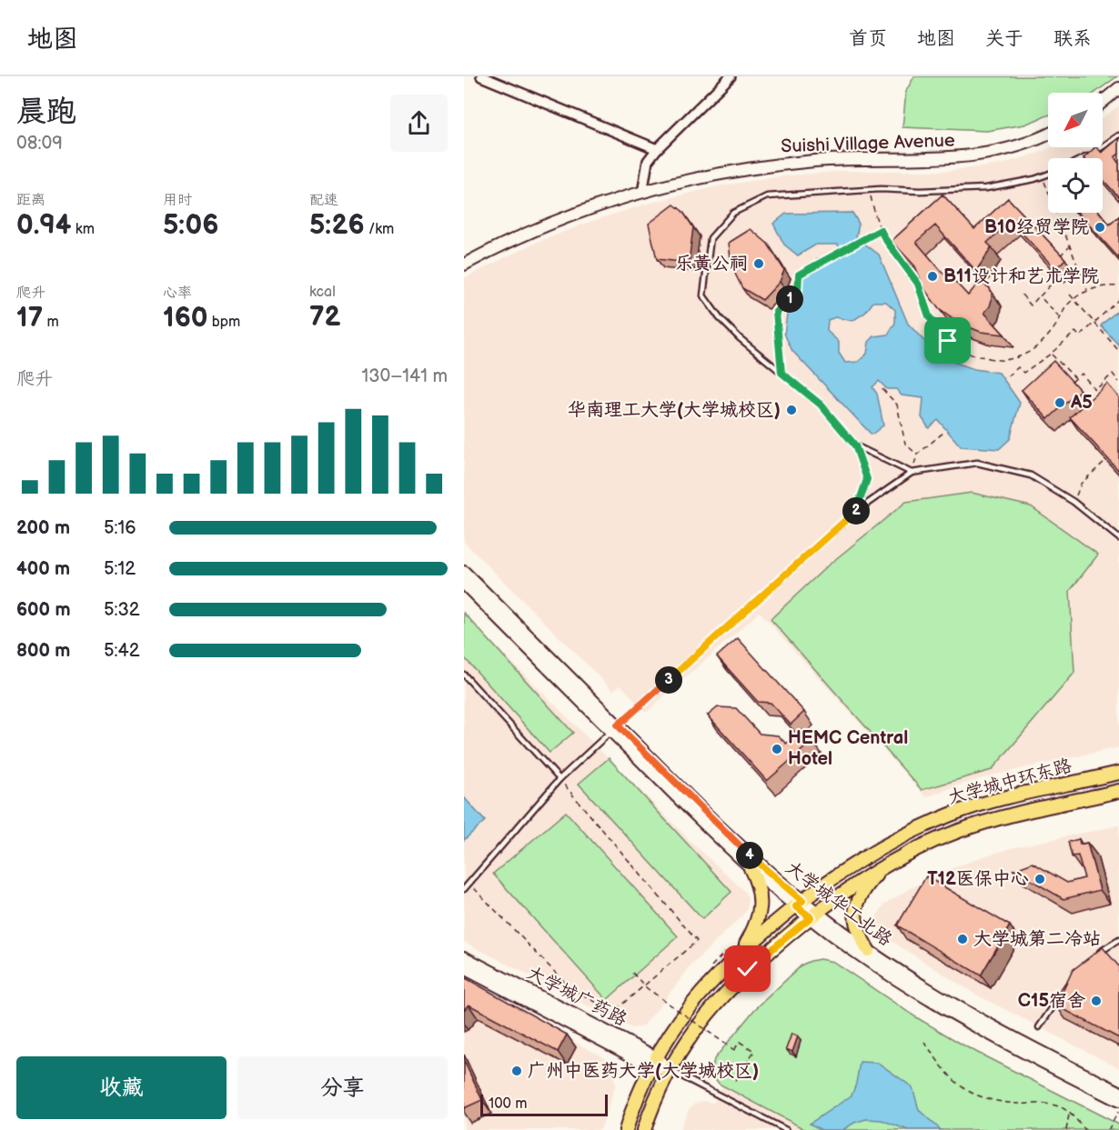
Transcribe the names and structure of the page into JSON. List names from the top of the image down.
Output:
{
  "streets": {
    "main road": [
      "Suishi Village Avenue",
      "大学城中环东路",
      "大学城华工北路",
      "大学城广药路"
    ]
  },
  "crossings": [
    ["大学城中环东路", "大学城华工北路"],
    ["大学城中环东路", "大学城广药路"]
  ],
  "places": [
    "B10经贸学院",
    "乐黄公祠",
    "B11设计和艺术学院",
    "A5",
    "华南理工大学(大学城校区)",
    "HEMC Central Hotel",
    "T12医保中心",
    "大学城第二冷站",
    "C15宿舍",
    "广州中医药大学(大学城校区)"
  ],
  "scale_bar": "100 m",
  "north": "bottom left",
  "page": {
    "header": "地图",
    "nav": [
      "首页",
      "地图",
      "关于",
      "联系"
    ],
    "heading": ["晨跑", "08:09"],
    "stats": [
      ["距离", "0.94 km"],
      ["用时", "5:06"],
      ["配速", "5:26 /km"],
      ["爬升", "17 m"],
      ["心率", "160 bpm"],
      ["kcal", "72"]
    ],
    "pins": [
      "1",
      "2",
      "3",
      "4"
    ],
    "chart": ["爬升", "130–141 m"],
    "list": [
      {
        "name": "200 m",
        "note": "5:16"
      },
      {
        "name": "400 m",
        "note": "5:12"
      },
      {
        "name": "600 m",
        "note": "5:32"
      },
      {
        "name": "800 m",
        "note": "5:42"
      }
    ],
    "buttons": ["收藏", "分享"],
    "scale": "100 m"
  }
}
